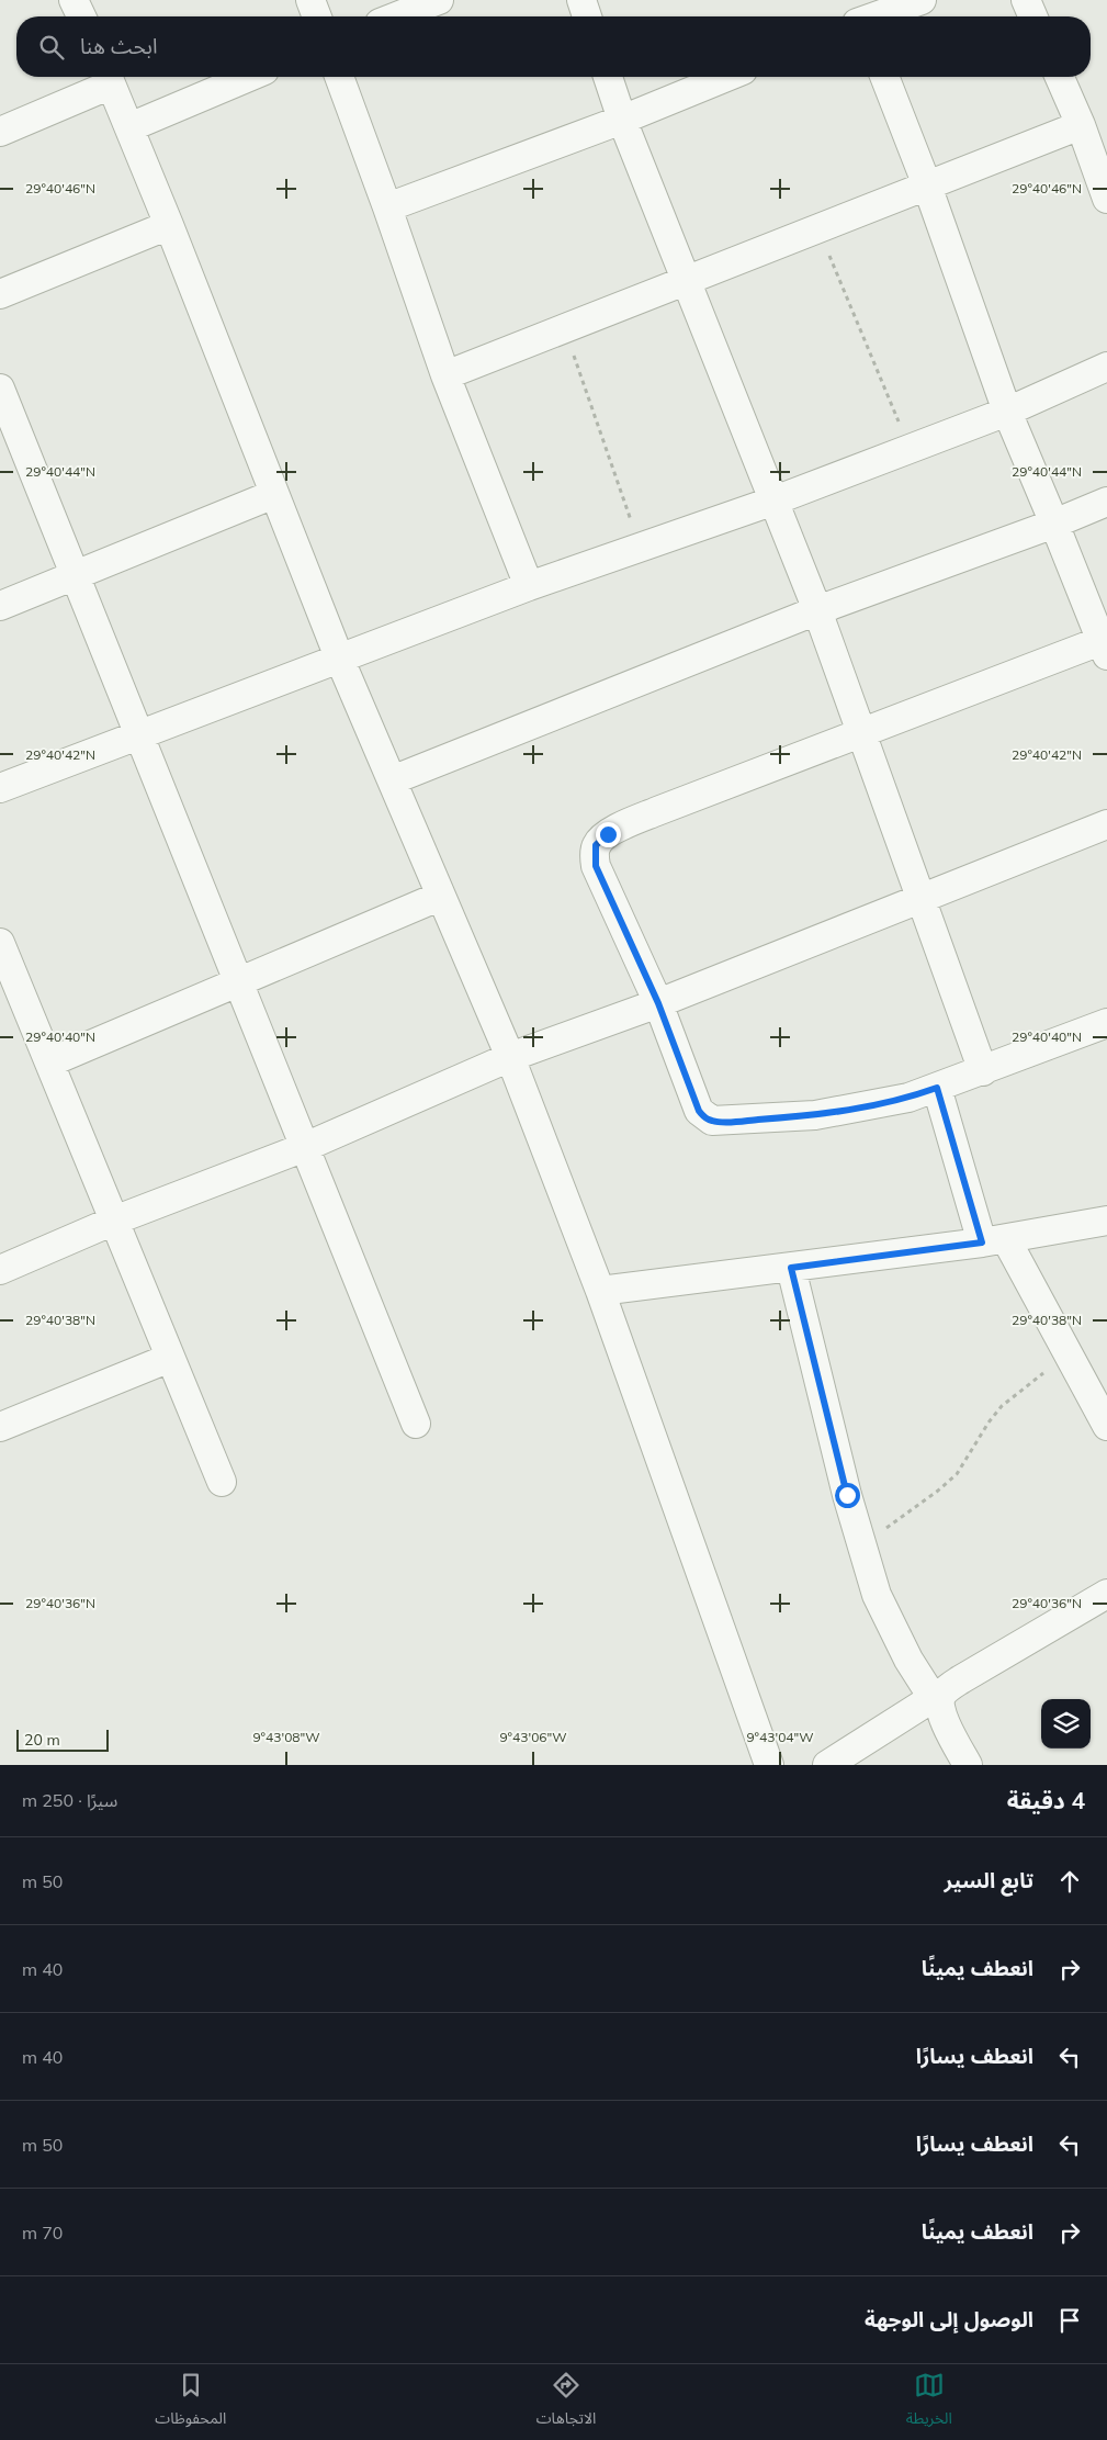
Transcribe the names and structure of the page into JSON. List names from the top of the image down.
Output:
{
  "scale_bar": "20 m",
  "page": {
    "search": "ابحث هنا",
    "scale": "20 m",
    "heading": ["4 دقيقة", "سيرًا · 250 m"],
    "list": [
      ["تابع السير", "50 m"],
      ["انعطف يمينًا", "40 m"],
      ["انعطف يسارًا", "40 m"],
      ["انعطف يسارًا", "50 m"],
      ["انعطف يمينًا", "70 m"],
      "الوصول إلى الوجهة"
    ],
    "nav": ["الخريطة", "الاتجاهات", "المحفوظات"]
  },
  "coordinates": [
    "29°40'46\"N",
    "29°40'44\"N",
    "29°40'42\"N",
    "29°40'40\"N",
    "29°40'38\"N",
    "29°40'36\"N",
    "9°43'08\"W",
    "9°43'06\"W",
    "9°43'04\"W"
  ]
}
